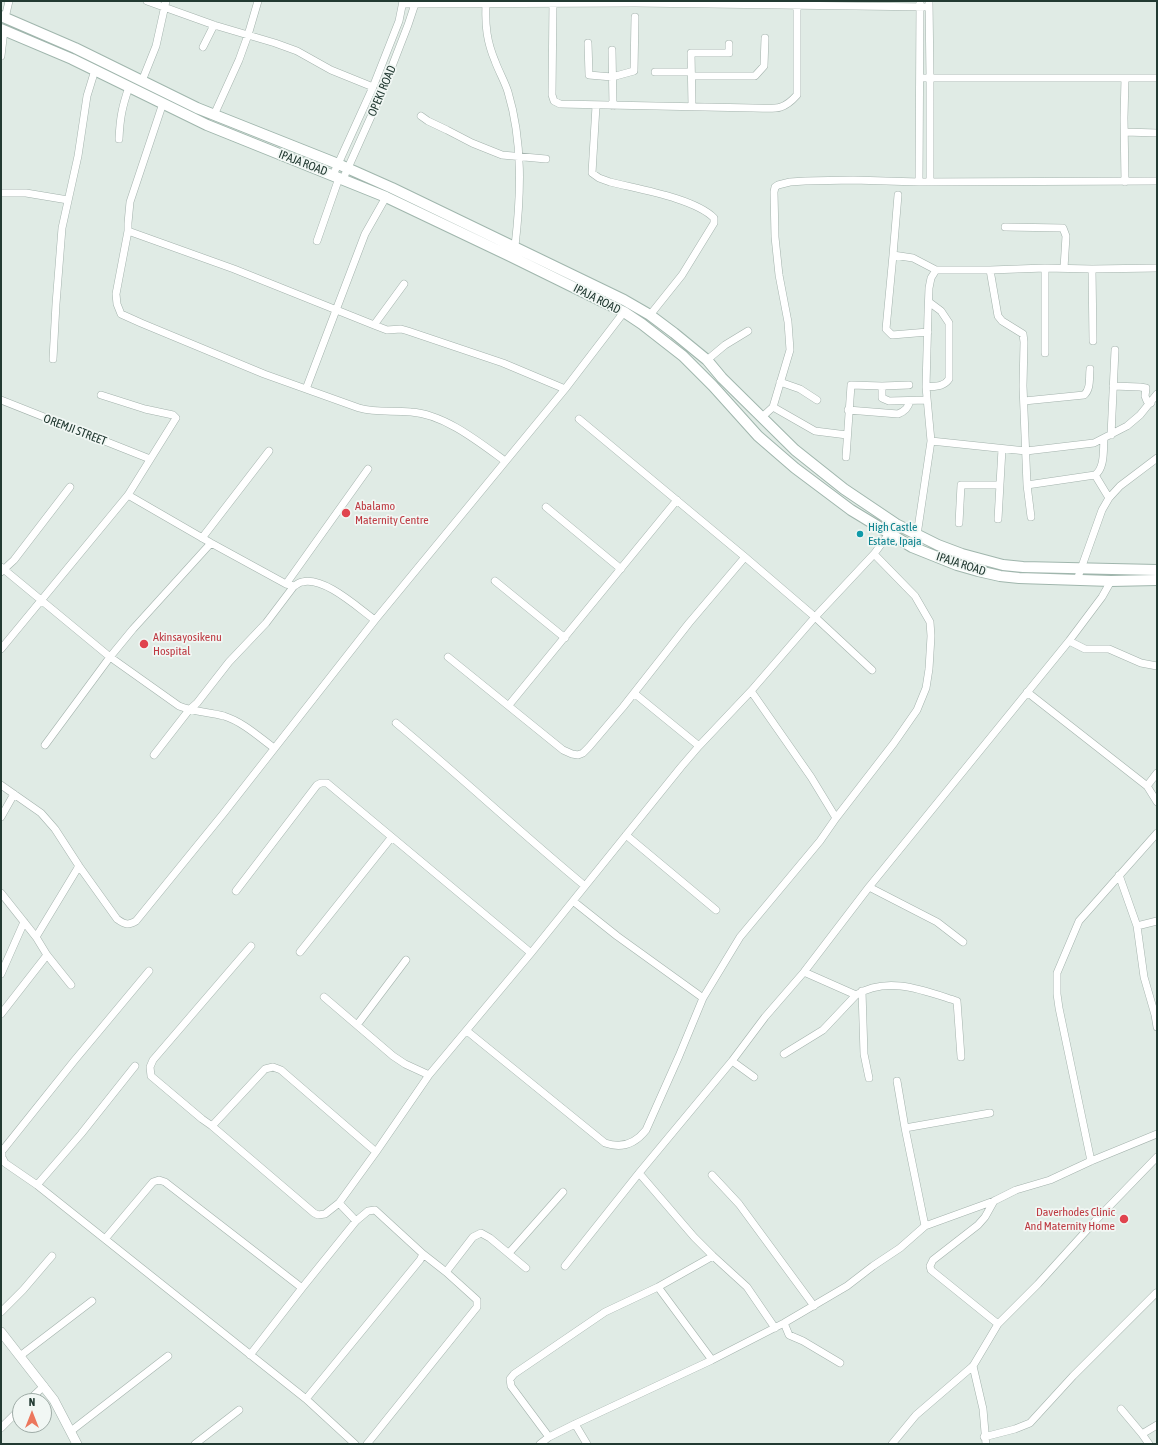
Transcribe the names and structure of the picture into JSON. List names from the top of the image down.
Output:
{
  "streets": {
    "main road": ["IPAJA ROAD"],
    "street": ["OPEKI ROAD", "OREMJI STREET"]
  },
  "crossings": [
    ["OPEKI ROAD", "IPAJA ROAD"]
  ],
  "places": [
    "Abalamo Maternity Centre",
    "High Castle Estate, Ipaja",
    "Akinsayosikenu Hospital",
    "Daverhodes Clinic And Maternity Home"
  ],
  "north": "top"
}
